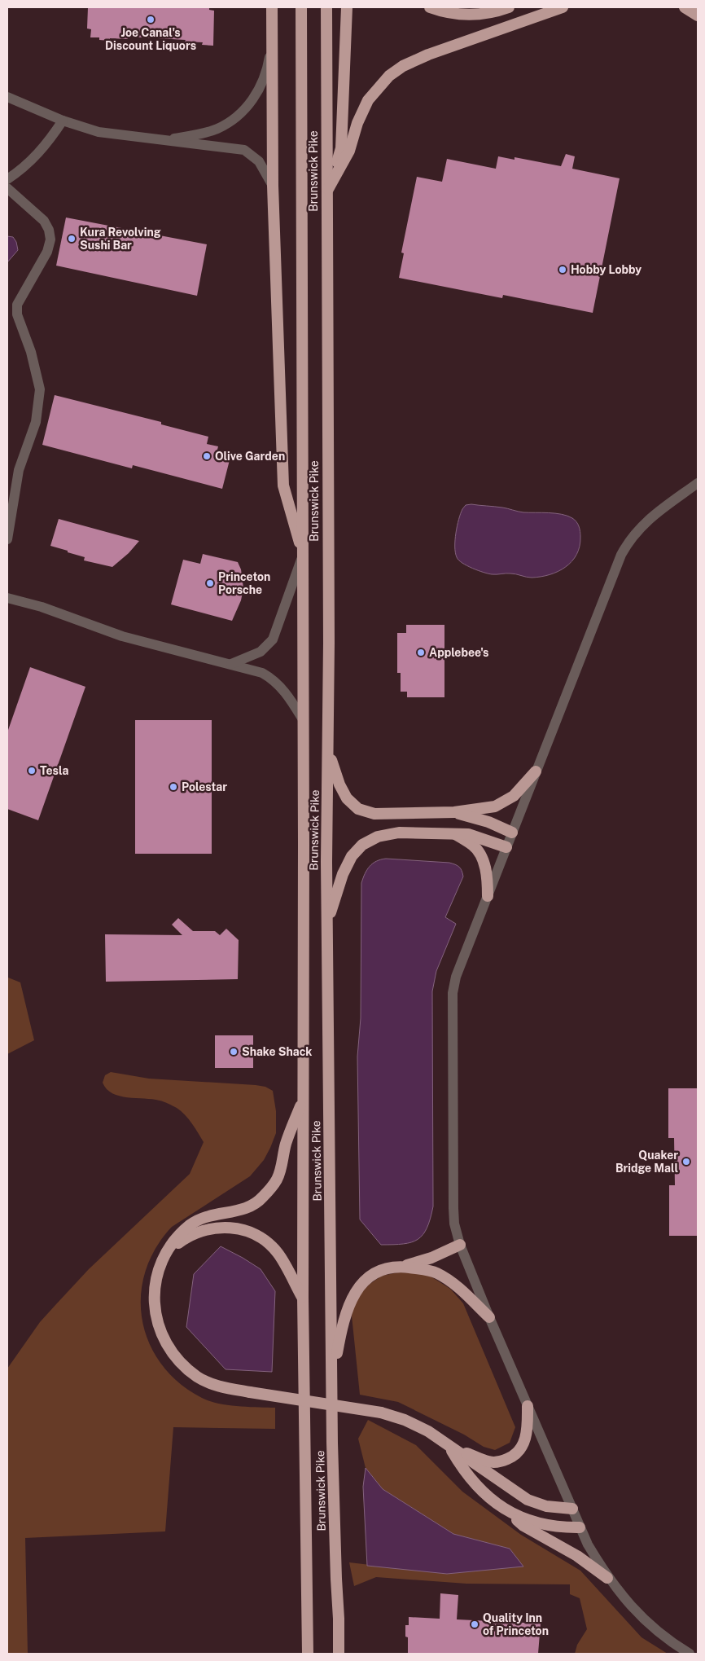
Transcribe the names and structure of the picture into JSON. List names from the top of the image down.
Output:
{
  "streets": {
    "highway": ["Brunswick Pike"]
  },
  "places": [
    "Joe Canal's Discount Liquors",
    "Kura Revolving Sushi Bar",
    "Hobby Lobby",
    "Olive Garden",
    "Princeton Porsche",
    "Applebee's",
    "Tesla",
    "Polestar",
    "Shake Shack",
    "Quaker Bridge Mall",
    "Quality Inn of Princeton"
  ]
}
